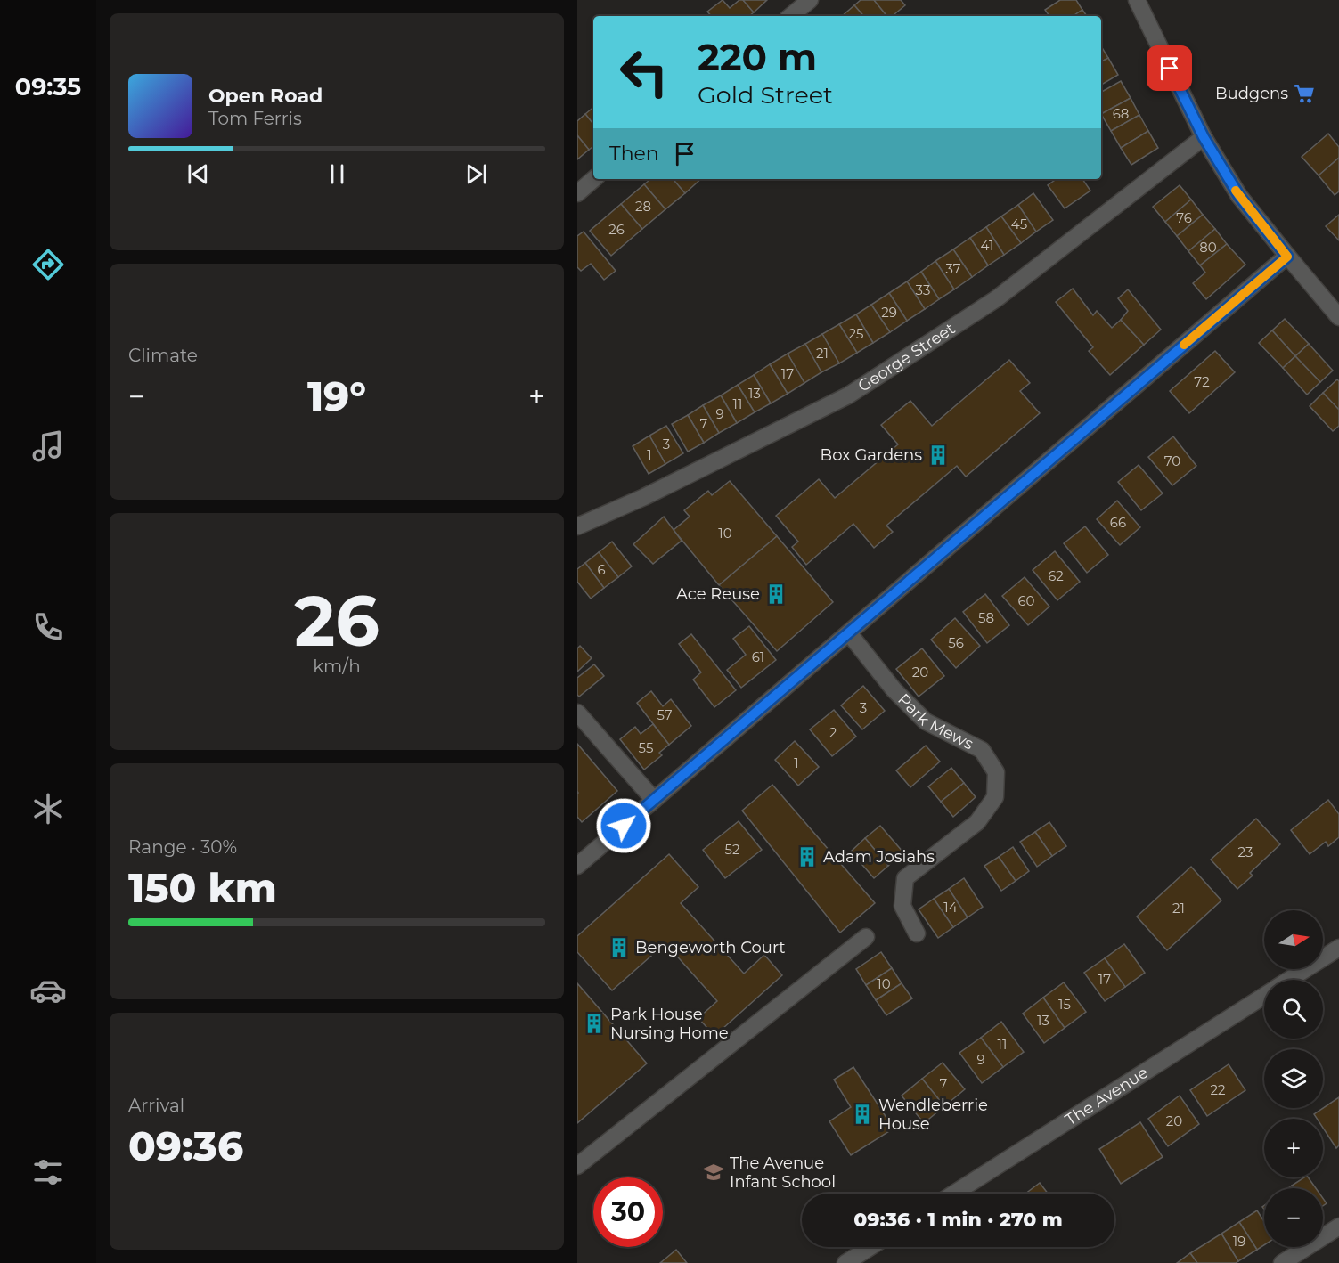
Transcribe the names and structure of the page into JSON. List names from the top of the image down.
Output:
{
  "streets": {
    "street": ["George Street", "Park Mews", "The Avenue"]
  },
  "places": {
    "supermarket": ["Budgens"],
    "building": [
      "Box Gardens",
      "Ace Reuse",
      "Adam Josiahs",
      "Bengeworth Court",
      "Park House Nursing Home",
      "Wendleberrie House"
    ],
    "school or university": ["The Avenue Infant School"]
  },
  "house_numbers": [
    "68",
    "28",
    "76",
    "45",
    "26",
    "41",
    "80",
    "37",
    "33",
    "29",
    "25",
    "21",
    "17",
    "72",
    "13",
    "11",
    "9",
    "7",
    "3",
    "1",
    "70",
    "66",
    "10",
    "6",
    "62",
    "60",
    "58",
    "56",
    "61",
    "20",
    "3",
    "57",
    "2",
    "55",
    "1",
    "52",
    "23",
    "14",
    "21",
    "17",
    "10",
    "15",
    "13",
    "11",
    "9",
    "7",
    "22",
    "20",
    "19"
  ],
  "north": "right",
  "page": {
    "tabs": "09:35",
    "turn": ["220 m", "Gold Street"],
    "song": ["Open Road", "Tom Ferris"],
    "then": "Then",
    "tile": [
      "Climate",
      ["26", "km/h"],
      ["Range · 30%", "150 km"],
      ["Arrival", "09:36"]
    ],
    "heat": ["−", "19°", "+"],
    "map_buttons": ["+", "−"],
    "limit": "30",
    "trip": "09:36 · 1 min · 270 m"
  }
}
